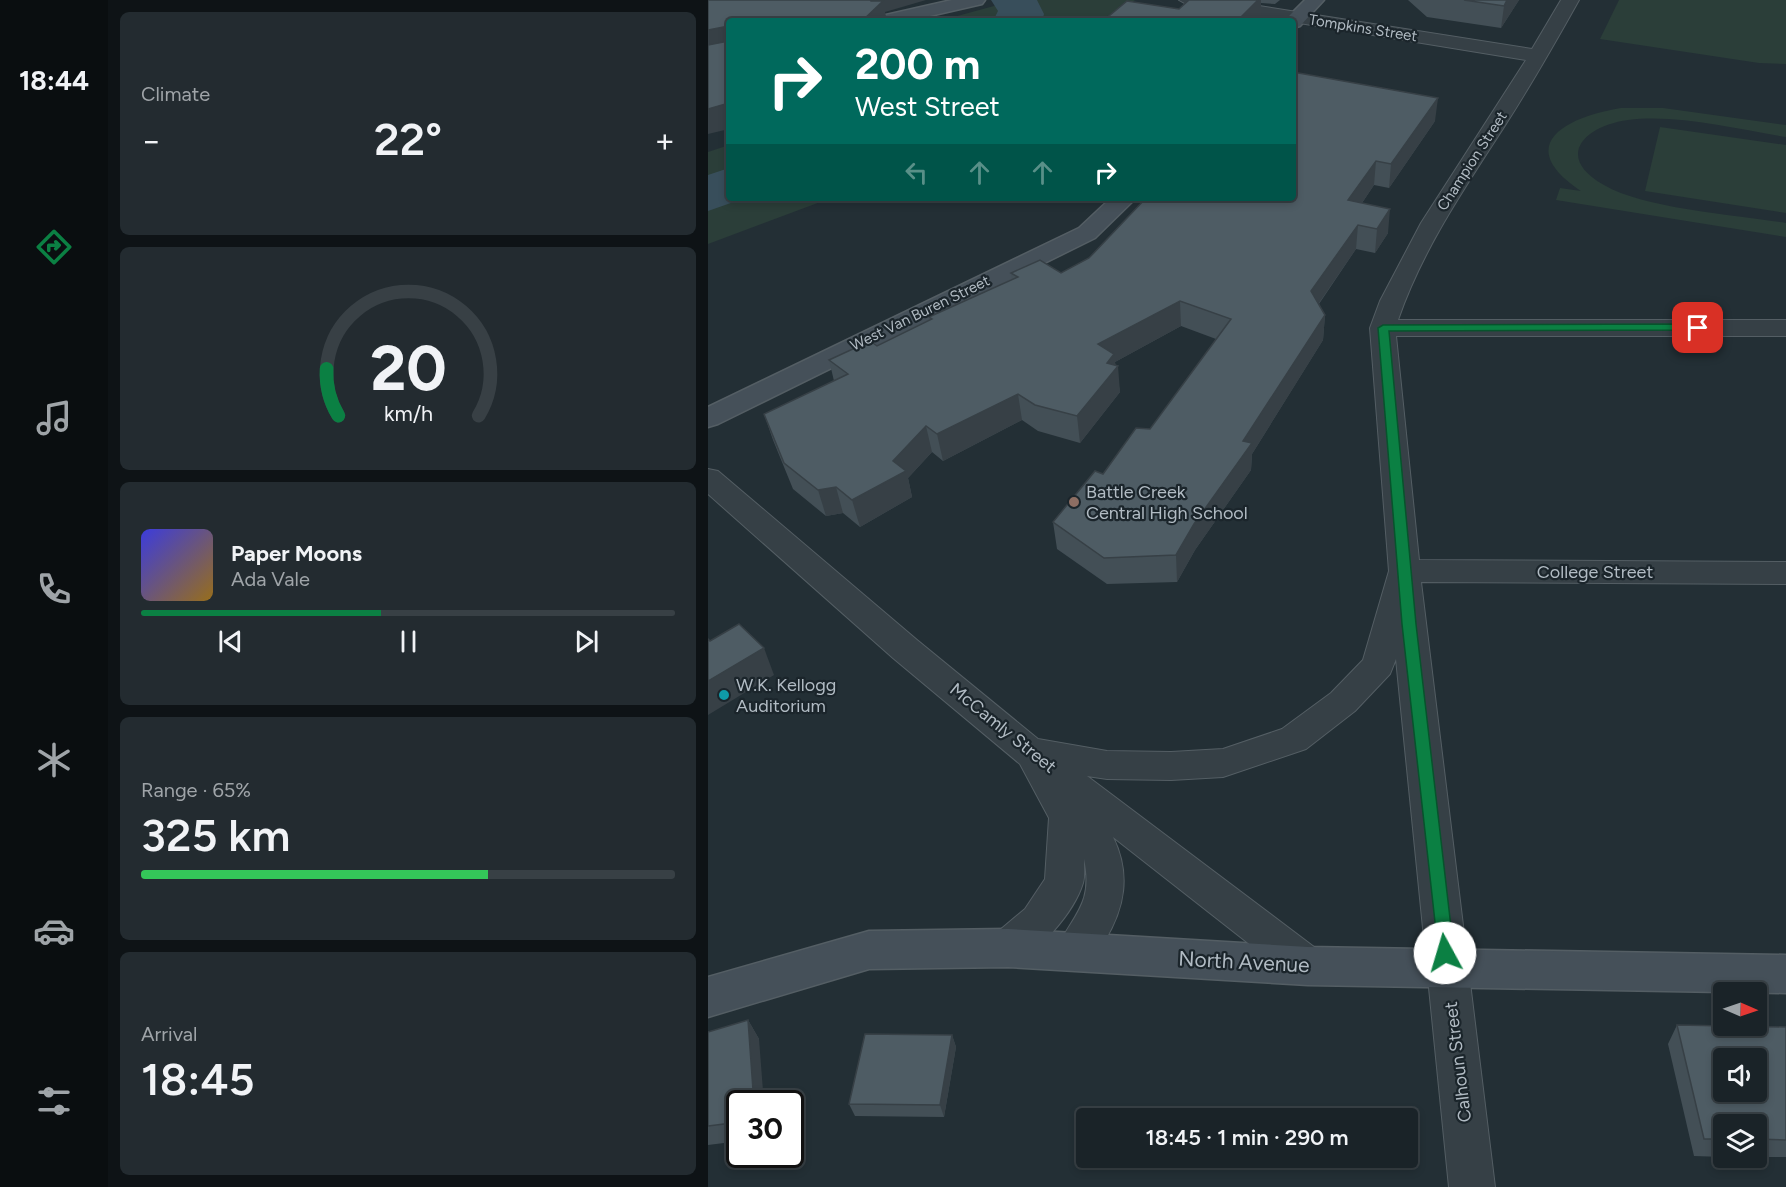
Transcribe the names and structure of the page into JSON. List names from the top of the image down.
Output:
{
  "streets": {
    "street": [
      "Tompkins Street",
      "Champion Street",
      "West Van Buren Street",
      "College Street",
      "McCamly Street",
      "North Avenue",
      "Calhoun Street"
    ]
  },
  "crossings": [
    ["Tompkins Street", "Champion Street"],
    ["Champion Street", "Calhoun Street"],
    ["College Street", "Calhoun Street"],
    ["McCamly Street", "North Avenue"],
    ["North Avenue", "Calhoun Street"]
  ],
  "places": ["Battle Creek Central High School", "W.K. Kellogg Auditorium"],
  "north": "right",
  "page": {
    "tabs": "18:44",
    "tile": [
      "Climate",
      ["Range · 65%", "325 km"],
      ["Arrival", "18:45"]
    ],
    "turn": ["200 m", "West Street"],
    "heat": ["−", "22°", "+"],
    "song": ["Paper Moons", "Ada Vale"],
    "limit": "30",
    "trip": "18:45 · 1 min · 290 m",
    "gauge": ["20", "km/h"]
  }
}
